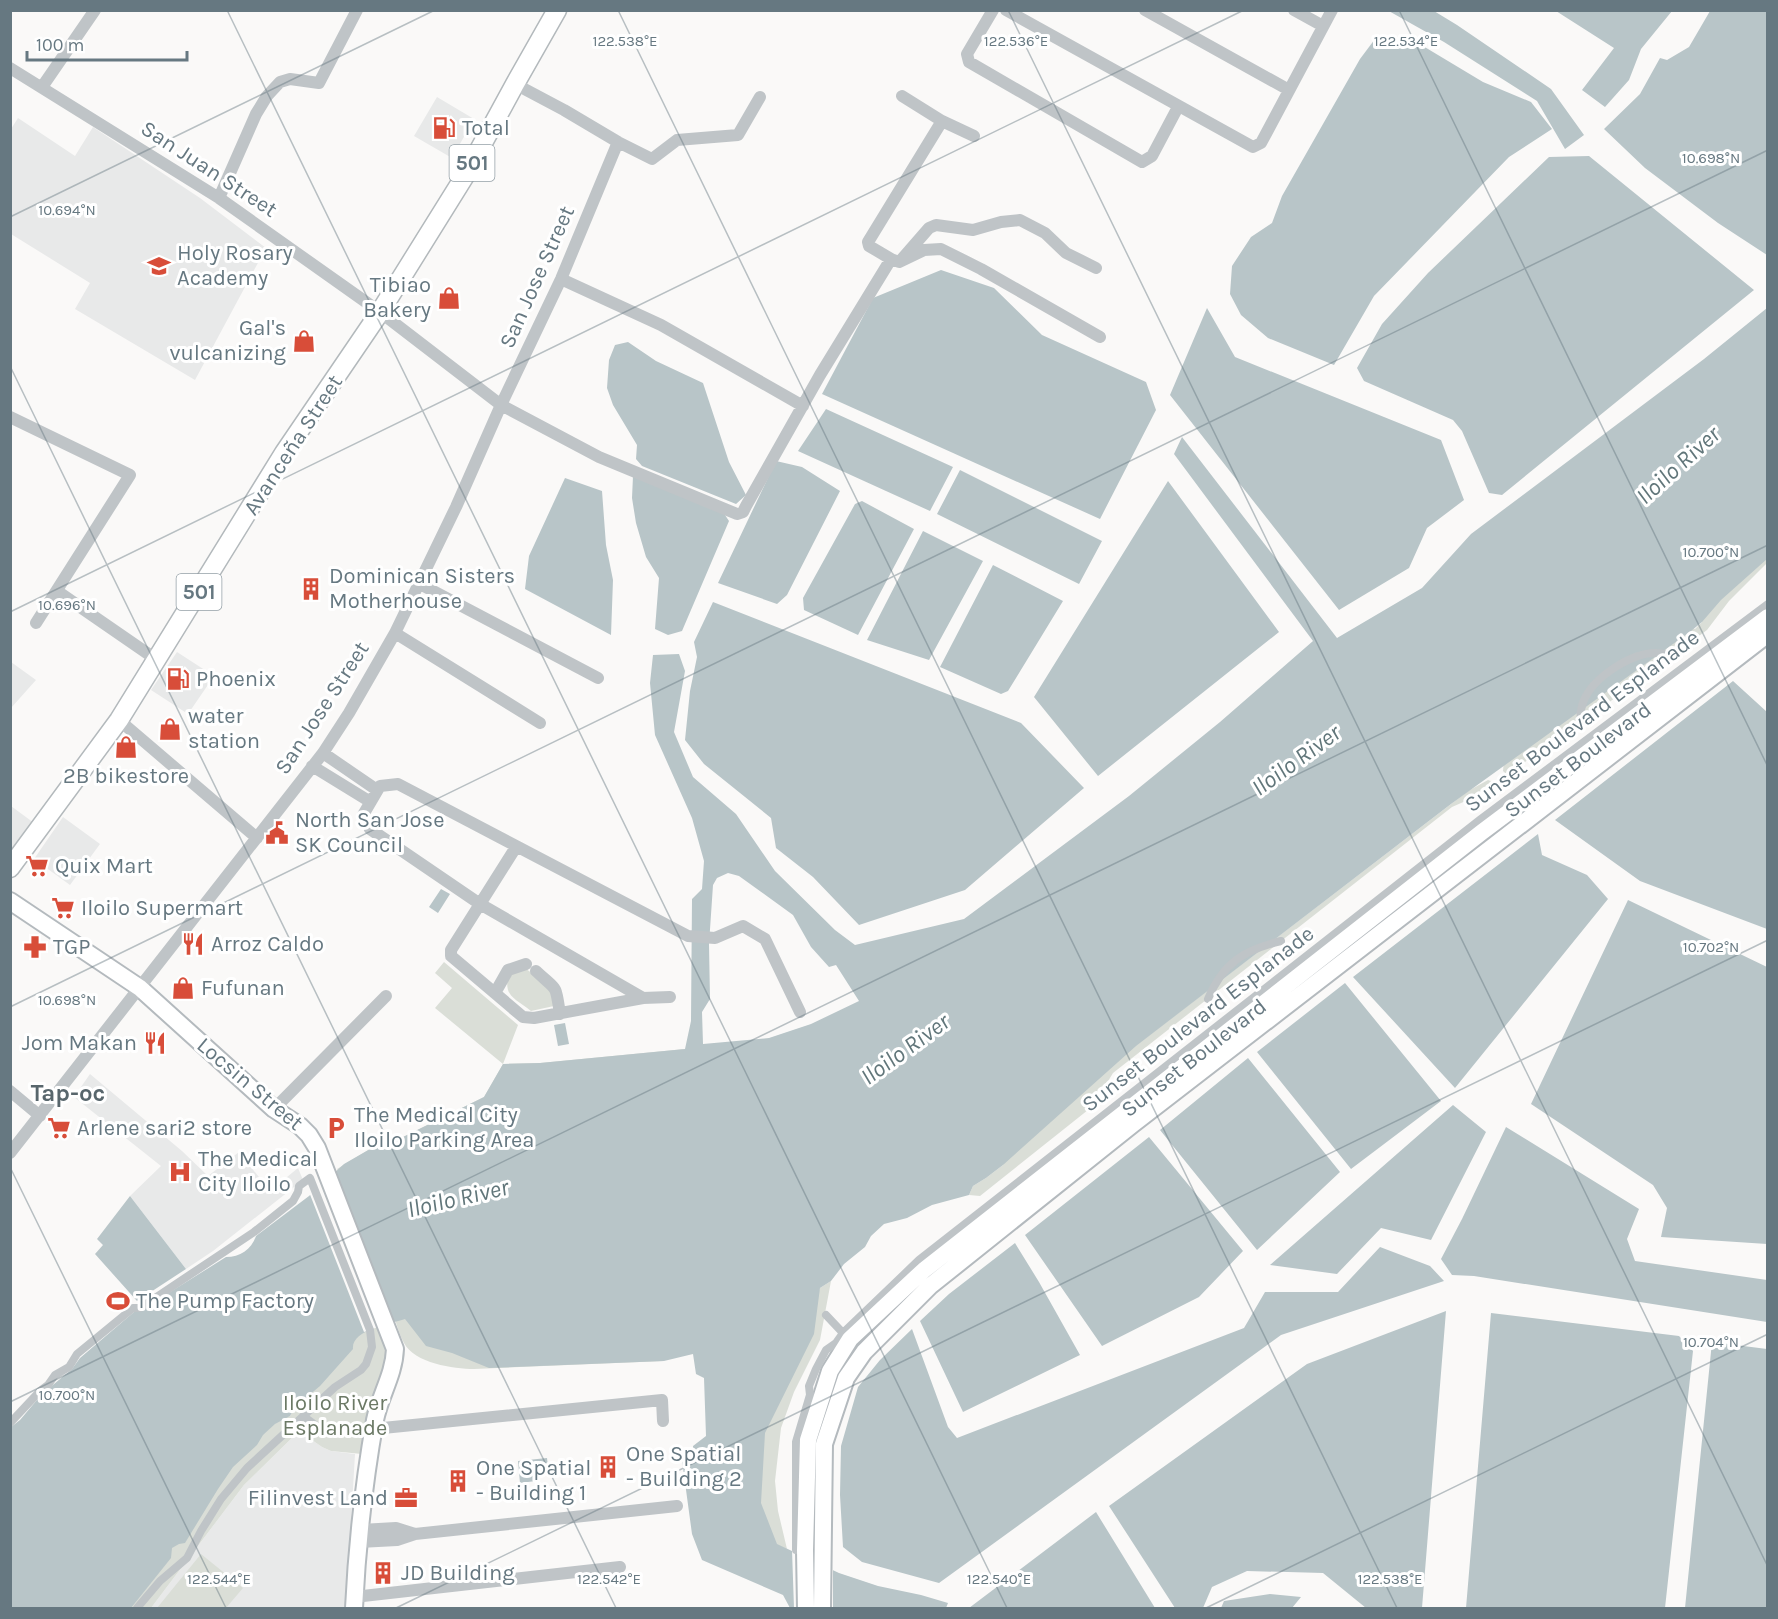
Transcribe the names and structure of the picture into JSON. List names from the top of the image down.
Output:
{
  "streets": {
    "main road": [
      "501",
      "Avanceña Street",
      "Sunset Boulevard",
      "Locsin Street"
    ],
    "street": ["San Juan Street", "San Jose Street", "Sunset Boulevard Esplanade"]
  },
  "crossings": [
    ["San Juan Street", "San Jose Street"],
    ["San Juan Street", "Avanceña Street"],
    ["San Jose Street", "Locsin Street"],
    ["Sunset Boulevard Esplanade", "Sunset Boulevard"]
  ],
  "districts": ["Tap-oc"],
  "water": ["Iloilo River"],
  "parks": ["Iloilo River Esplanade"],
  "places": {
    "fuel station": ["Total", "Phoenix"],
    "school or university": ["Holy Rosary Academy"],
    "shop": [
      "Tibiao Bakery",
      "Gal's vulcanizing",
      "water station",
      "2B bikestore",
      "Fufunan"
    ],
    "building": [
      "Dominican Sisters Motherhouse",
      "One Spatial - Building 2",
      "One Spatial - Building 1",
      "JD Building"
    ],
    "public building": ["North San Jose SK Council"],
    "supermarket": ["Quix Mart", "Iloilo Supermart", "Arlene sari2 store"],
    "restaurant": ["Arroz Caldo", "Jom Makan"],
    "pharmacy": ["TGP"],
    "parking": ["The Medical City Iloilo Parking Area"],
    "hospital": ["The Medical City Iloilo"],
    "sports": ["The Pump Factory"],
    "office": ["Filinvest Land"]
  },
  "scale_bar": "100 m",
  "coordinates": [
    "122.538°E",
    "122.536°E",
    "122.534°E",
    "10.698°N",
    "10.694°N",
    "10.700°N",
    "10.696°N",
    "10.702°N",
    "10.704°N",
    "122.544°E",
    "122.542°E",
    "122.540°E"
  ]
}
